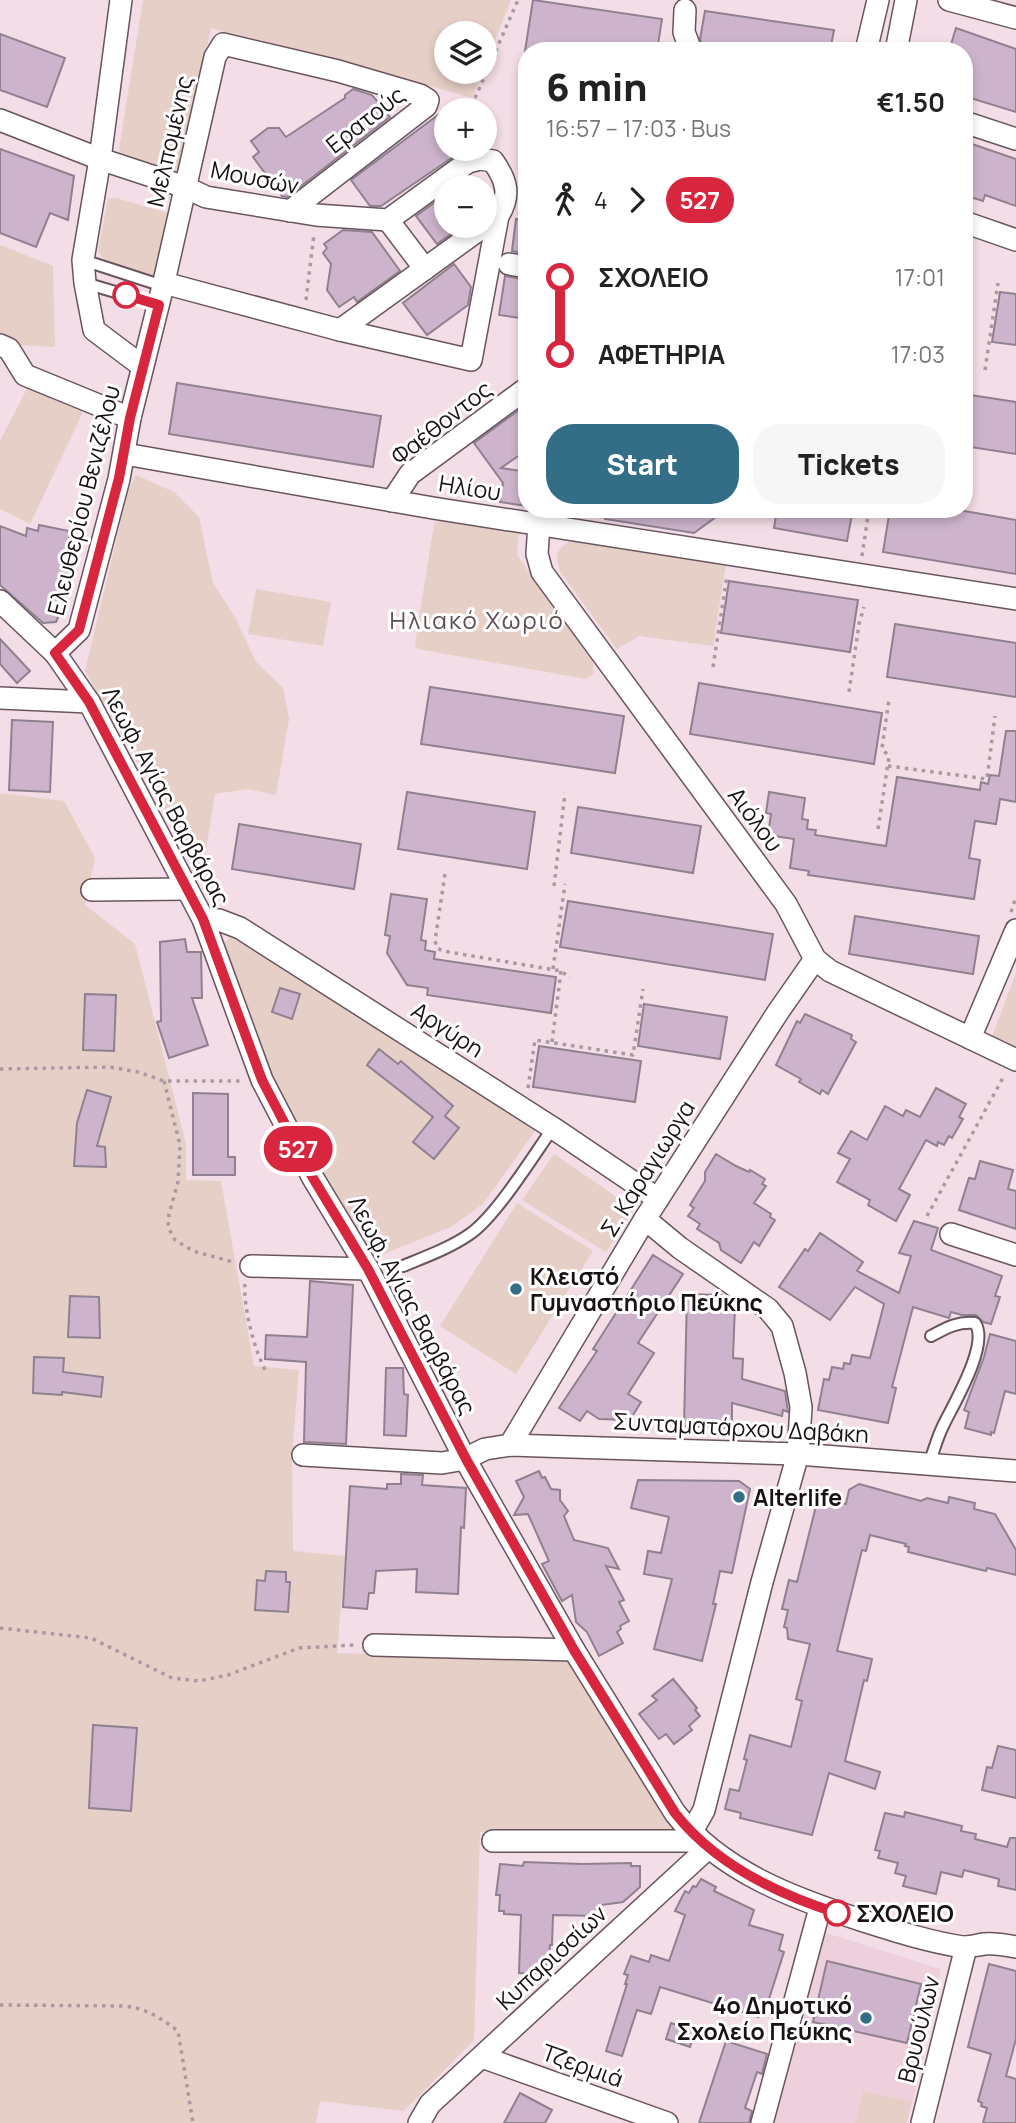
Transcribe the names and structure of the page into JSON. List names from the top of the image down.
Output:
{
  "streets": {
    "street": [
      "Ερατούς",
      "Μελπομένης",
      "Μουσών",
      "Φαέθοντος",
      "Ηλίου",
      "Ελευθερίου Βενιζέλου",
      "Λεωφ. Αγίας Βαρβάρας",
      "Αιόλου",
      "Αργύρη",
      "Σ. Καραγιωργα",
      "Συνταματάρχου Δαβάκη",
      "Κυπαρισσίων",
      "Βρυούλων",
      "Τζερμιά"
    ]
  },
  "crossings": [
    ["Ερατούς", "Μελπομένης"],
    ["Ερατούς", "Μουσών"],
    ["Μελπομένης", "Μουσών"],
    ["Μελπομένης", "Ελευθερίου Βενιζέλου"],
    ["Μουσών", "Ελευθερίου Βενιζέλου"],
    ["Φαέθοντος", "Ηλίου"],
    ["Ηλίου", "Ελευθερίου Βενιζέλου"],
    ["Ηλίου", "Αιόλου"],
    ["Ελευθερίου Βενιζέλου", "Λεωφ. Αγίας Βαρβάρας"],
    ["Λεωφ. Αγίας Βαρβάρας", "Αργύρη"],
    ["Λεωφ. Αγίας Βαρβάρας", "Συνταματάρχου Δαβάκη"],
    ["Λεωφ. Αγίας Βαρβάρας", "Κυπαρισσίων"],
    ["Αιόλου", "Σ. Καραγιωργα"],
    ["Αργύρη", "Σ. Καραγιωργα"],
    ["Σ. Καραγιωργα", "Συνταματάρχου Δαβάκη"],
    ["Κυπαρισσίων", "Τζερμιά"]
  ],
  "districts": ["Ηλιακό Χωριό"],
  "places": [
    "Κλειστό Γυμναστήριο Πεύκης",
    "Alterlife",
    "ΣΧΟΛΕΙΟ",
    "4o Δημοτικό Σχολείο Πεύκης"
  ],
  "lines": ["bus line 527"],
  "page": {
    "on_map": "527",
    "map_buttons": ["+", "−"],
    "heading": ["6 min", "16:57 – 17:03 · Bus", "€1.50"],
    "legs": ["4", "527"],
    "list": [
      {
        "name": "ΣΧΟΛΕΙΟ",
        "value": "17:01"
      },
      {
        "name": "ΑΦΕΤΗΡΙΑ",
        "value": "17:03"
      }
    ],
    "buttons": ["Start", "Tickets"]
  }
}
